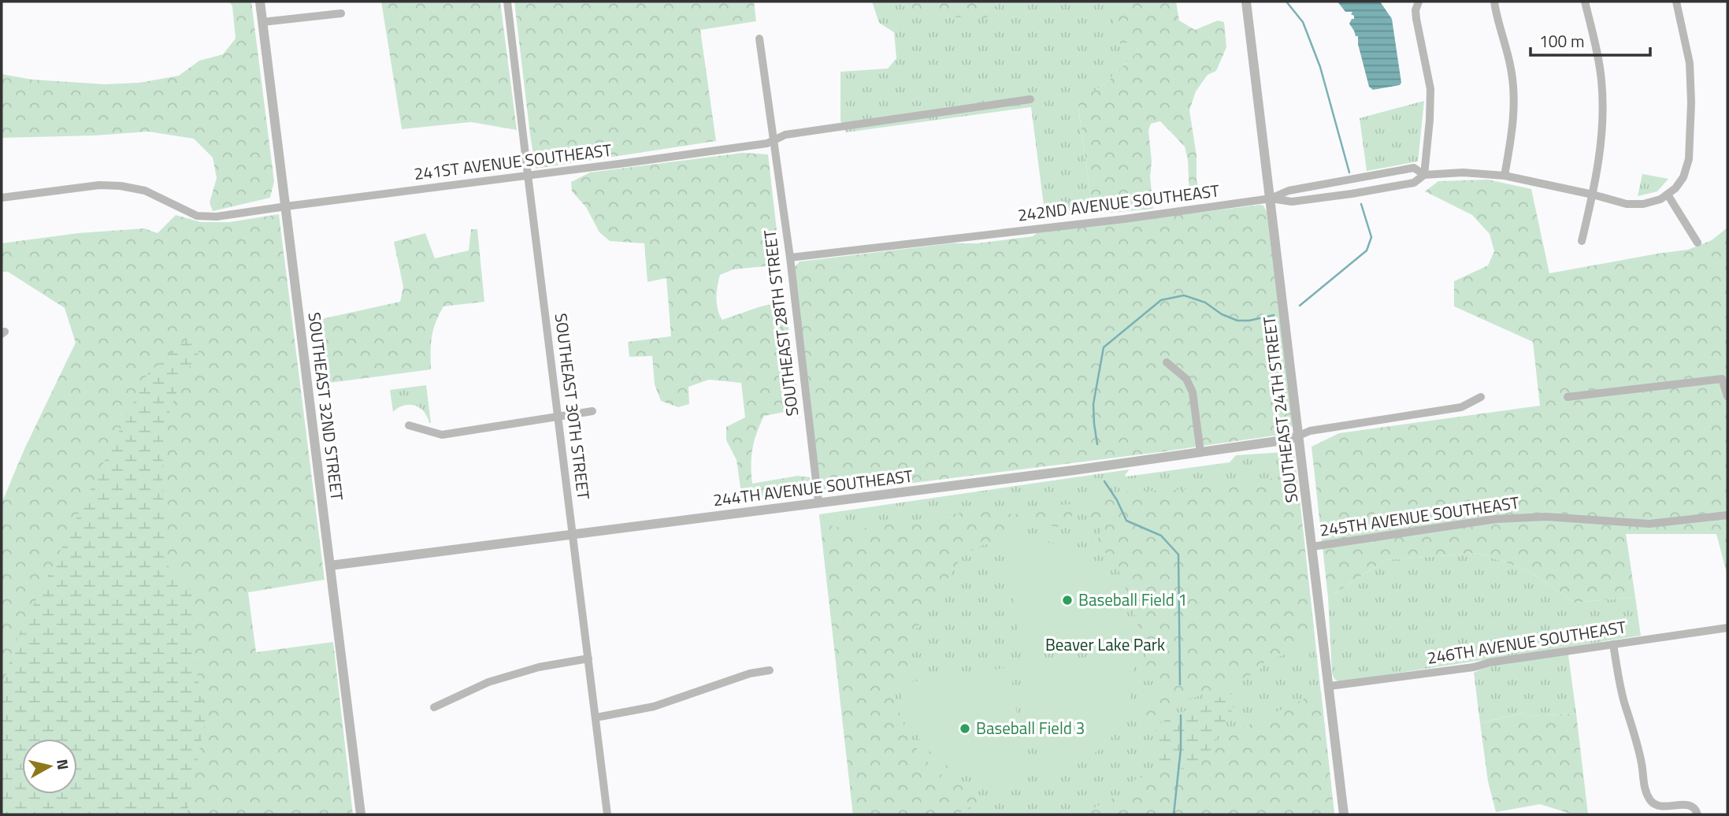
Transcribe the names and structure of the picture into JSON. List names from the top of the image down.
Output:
{
  "streets": {
    "street": [
      "241ST AVENUE SOUTHEAST",
      "242ND AVENUE SOUTHEAST",
      "SOUTHEAST 28TH STREET",
      "SOUTHEAST 32ND STREET",
      "SOUTHEAST 30TH STREET",
      "SOUTHEAST 24TH STREET",
      "244TH AVENUE SOUTHEAST",
      "245TH AVENUE SOUTHEAST",
      "246TH AVENUE SOUTHEAST"
    ]
  },
  "crossings": [
    ["241ST AVENUE SOUTHEAST", "SOUTHEAST 28TH STREET"],
    ["241ST AVENUE SOUTHEAST", "SOUTHEAST 32ND STREET"],
    ["241ST AVENUE SOUTHEAST", "SOUTHEAST 30TH STREET"],
    ["242ND AVENUE SOUTHEAST", "SOUTHEAST 28TH STREET"],
    ["242ND AVENUE SOUTHEAST", "SOUTHEAST 24TH STREET"],
    ["SOUTHEAST 28TH STREET", "244TH AVENUE SOUTHEAST"],
    ["SOUTHEAST 32ND STREET", "244TH AVENUE SOUTHEAST"],
    ["SOUTHEAST 30TH STREET", "244TH AVENUE SOUTHEAST"],
    ["SOUTHEAST 24TH STREET", "244TH AVENUE SOUTHEAST"],
    ["SOUTHEAST 24TH STREET", "245TH AVENUE SOUTHEAST"],
    ["SOUTHEAST 24TH STREET", "246TH AVENUE SOUTHEAST"]
  ],
  "parks": ["Beaver Lake Park"],
  "places": ["Baseball Field 1", "Baseball Field 3"],
  "scale_bar": "100 m",
  "north": "right"
}
